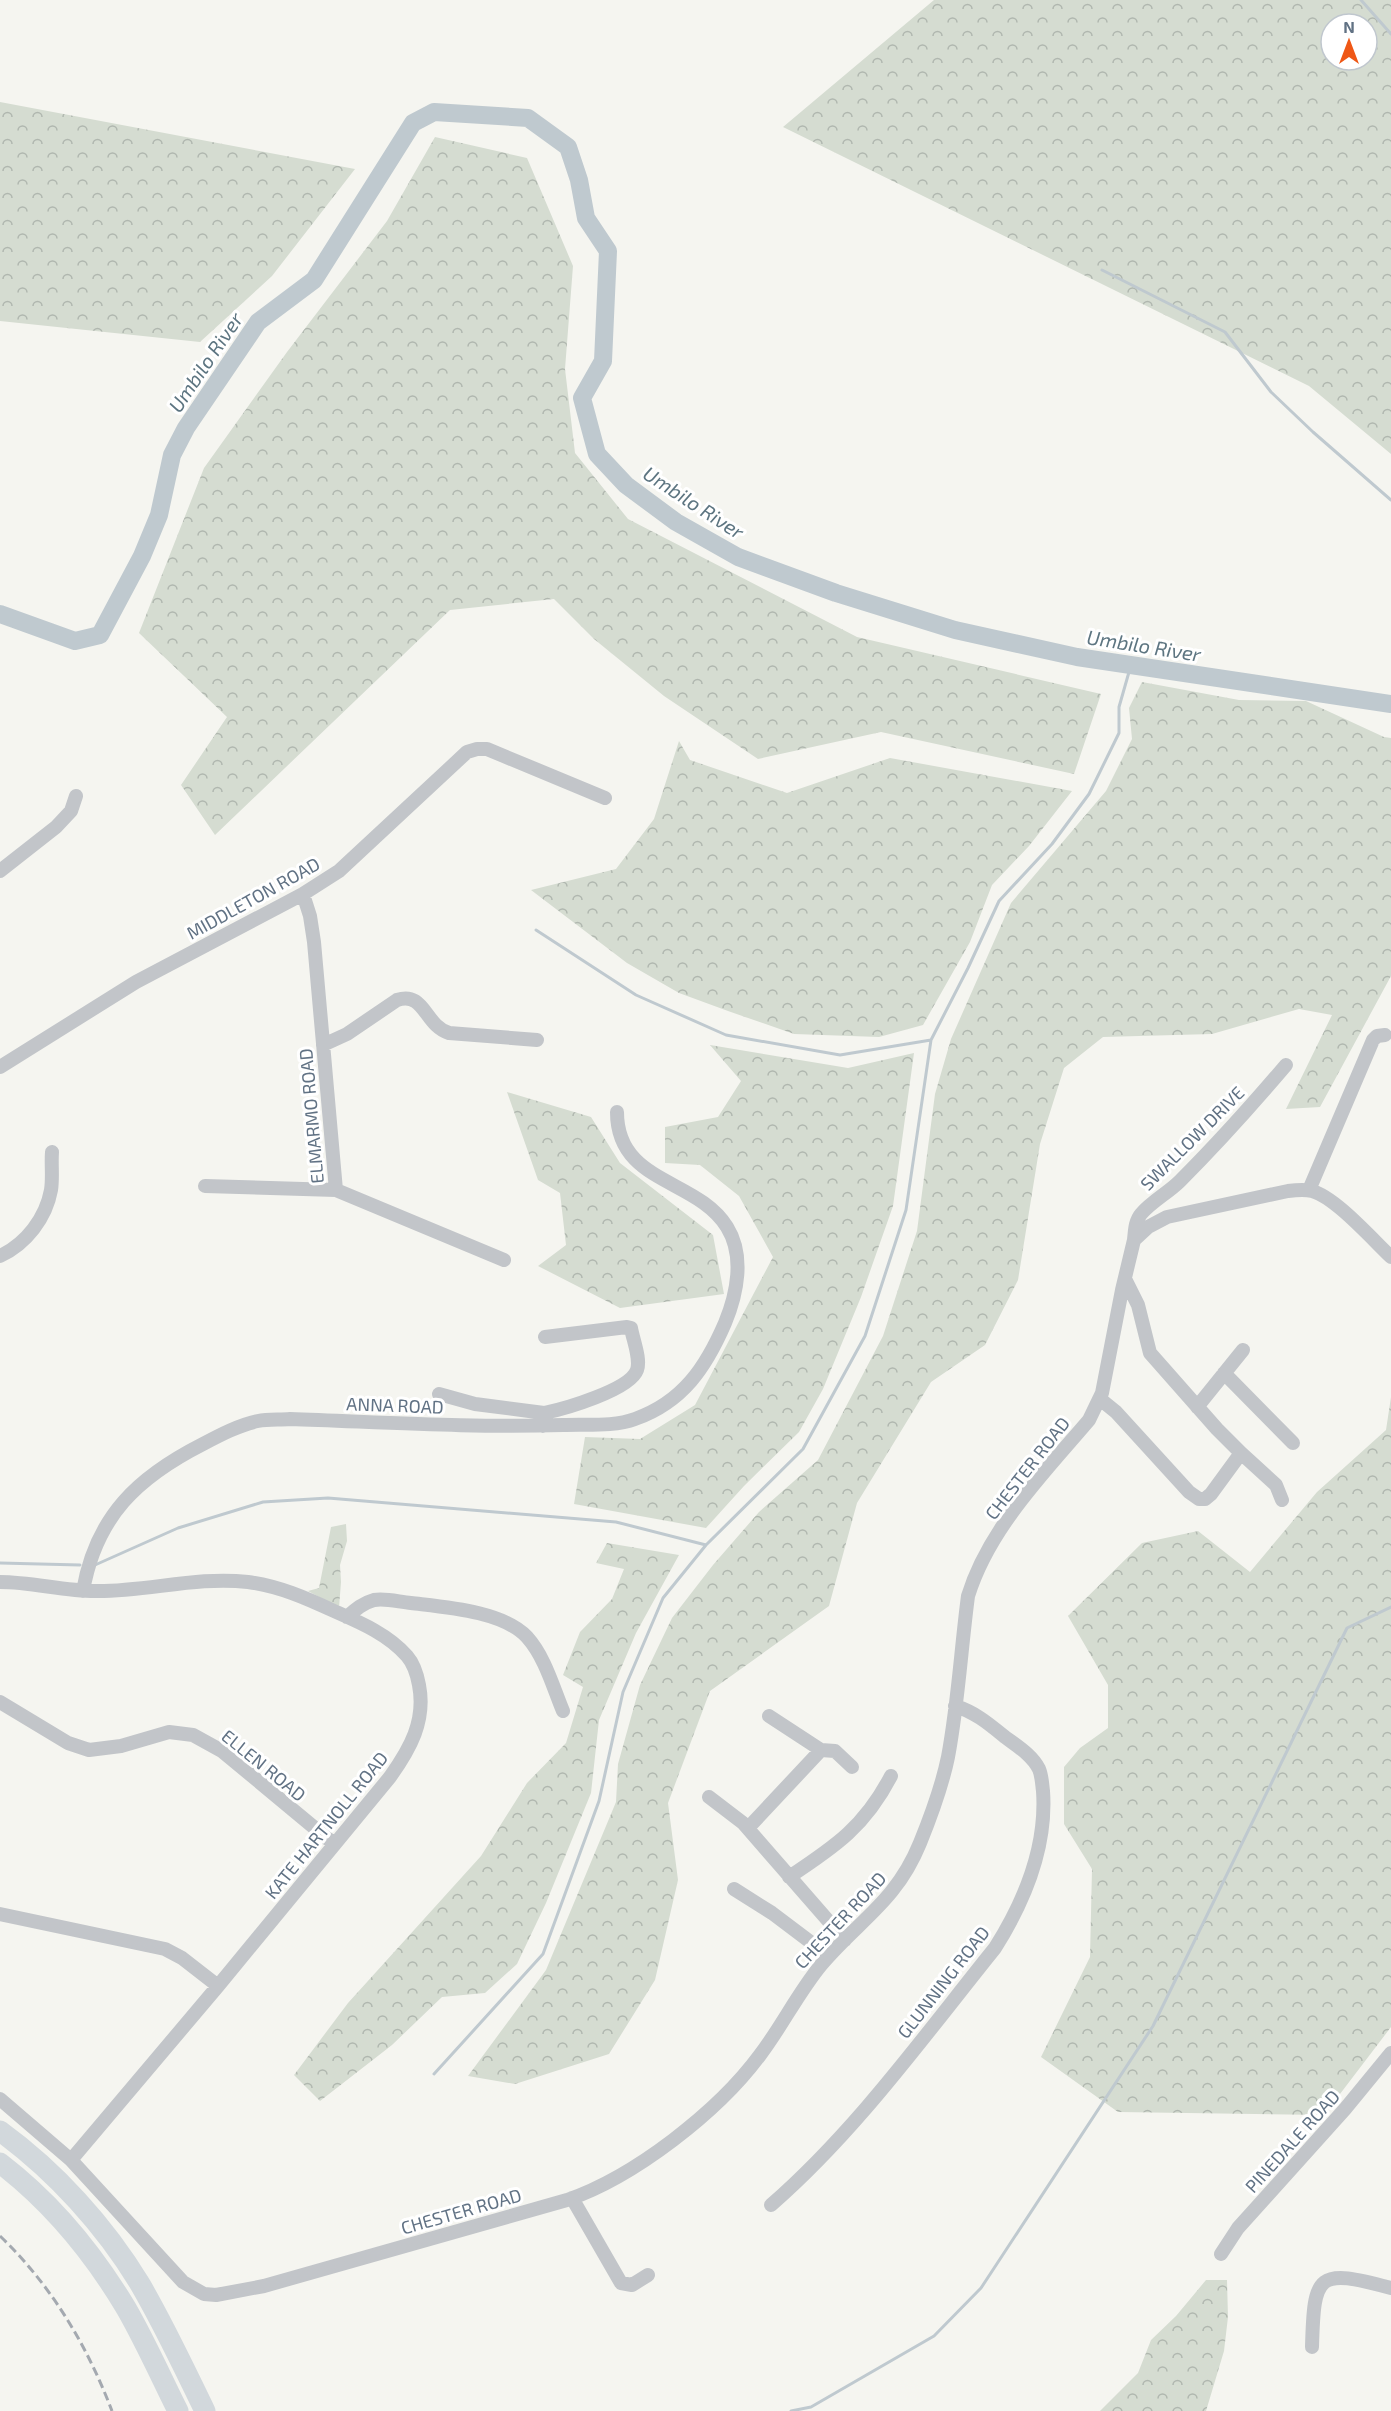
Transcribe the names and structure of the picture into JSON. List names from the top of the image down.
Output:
{
  "streets": {
    "street": [
      "MIDDLETON ROAD",
      "ELMARMO ROAD",
      "SWALLOW DRIVE",
      "ANNA ROAD",
      "CHESTER ROAD",
      "ELLEN ROAD",
      "KATE HARTNOLL ROAD",
      "GLUNNING ROAD",
      "PINEDALE ROAD"
    ]
  },
  "crossings": [
    ["MIDDLETON ROAD", "ELMARMO ROAD"],
    ["SWALLOW DRIVE", "CHESTER ROAD"],
    ["ANNA ROAD", "KATE HARTNOLL ROAD"],
    ["CHESTER ROAD", "KATE HARTNOLL ROAD"],
    ["CHESTER ROAD", "GLUNNING ROAD"],
    ["ELLEN ROAD", "KATE HARTNOLL ROAD"]
  ],
  "water": ["Umbilo River"],
  "north": "top"
}
